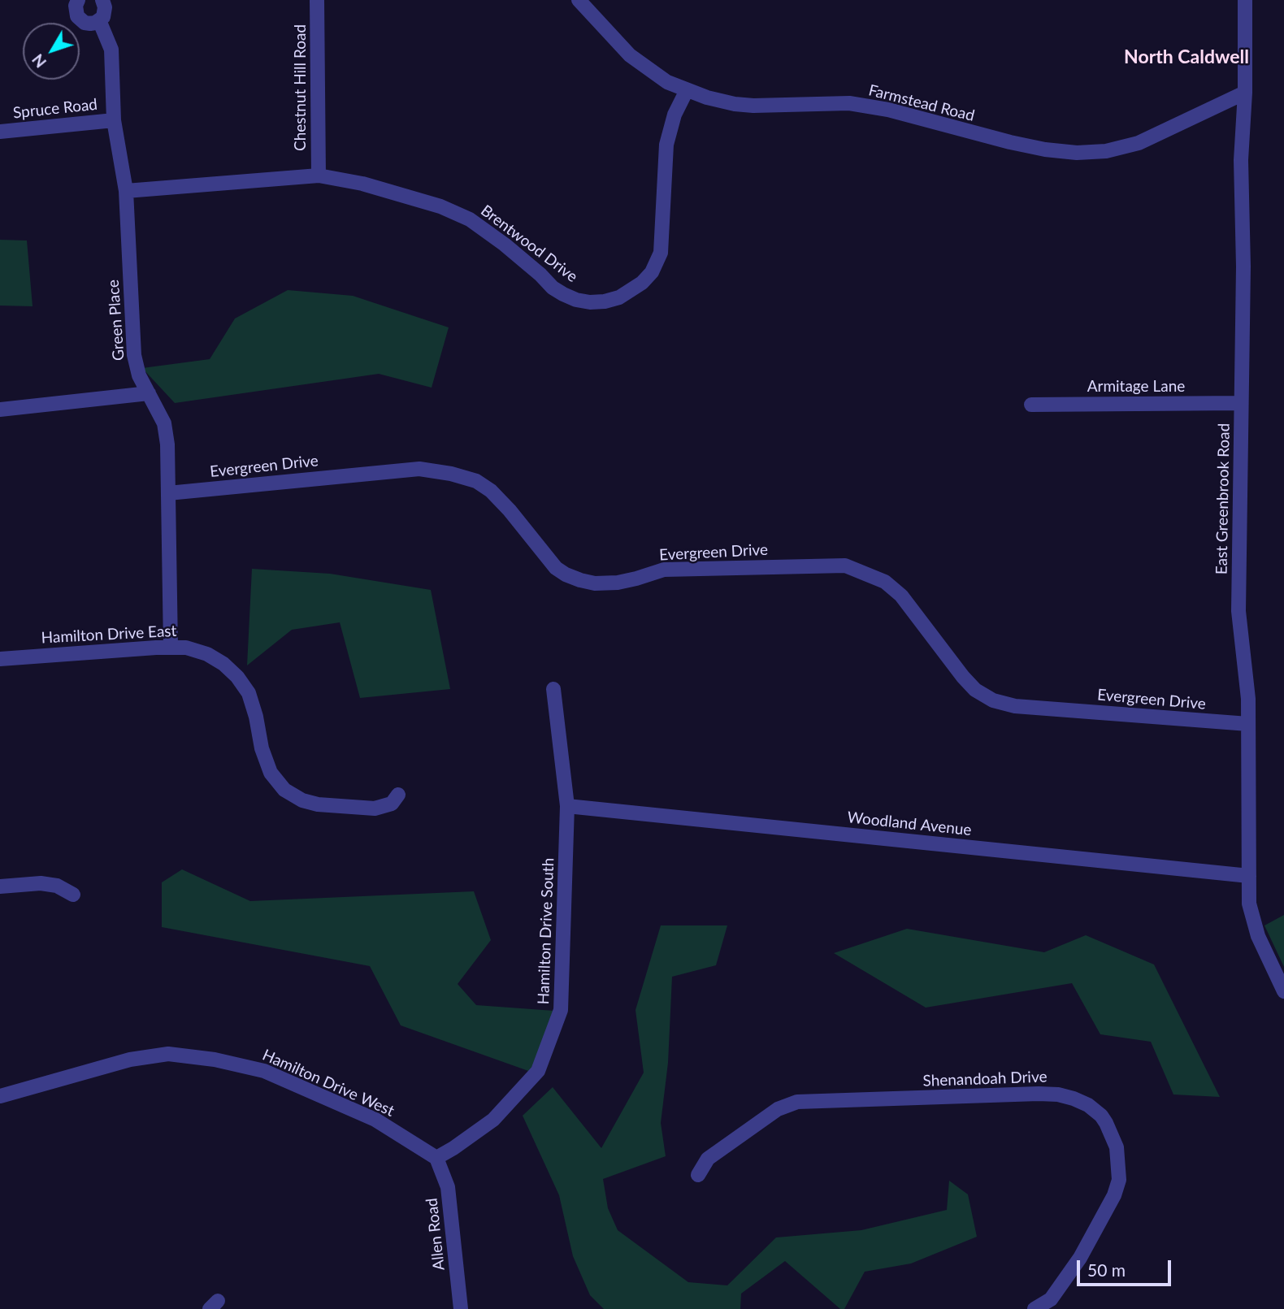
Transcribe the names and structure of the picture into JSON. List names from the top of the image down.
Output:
{
  "streets": {
    "street": [
      "Chestnut Hill Road",
      "Farmstead Road",
      "Spruce Road",
      "Brentwood Drive",
      "Green Place",
      "Armitage Lane",
      "Evergreen Drive",
      "East Greenbrook Road",
      "Hamilton Drive East",
      "Woodland Avenue",
      "Hamilton Drive South",
      "Shenandoah Drive",
      "Hamilton Drive West",
      "Allen Road"
    ]
  },
  "crossings": [
    ["Chestnut Hill Road", "Brentwood Drive"],
    ["Farmstead Road", "Brentwood Drive"],
    ["Farmstead Road", "East Greenbrook Road"],
    ["Spruce Road", "Green Place"],
    ["Brentwood Drive", "Green Place"],
    ["Green Place", "Evergreen Drive"],
    ["Green Place", "Hamilton Drive East"],
    ["Armitage Lane", "East Greenbrook Road"],
    ["Evergreen Drive", "East Greenbrook Road"],
    ["East Greenbrook Road", "Woodland Avenue"],
    ["Woodland Avenue", "Hamilton Drive South"],
    ["Hamilton Drive South", "Hamilton Drive West"],
    ["Hamilton Drive South", "Allen Road"],
    ["Hamilton Drive West", "Allen Road"]
  ],
  "districts": ["North Caldwell"],
  "scale_bar": "50 m",
  "north": "bottom left"
}
